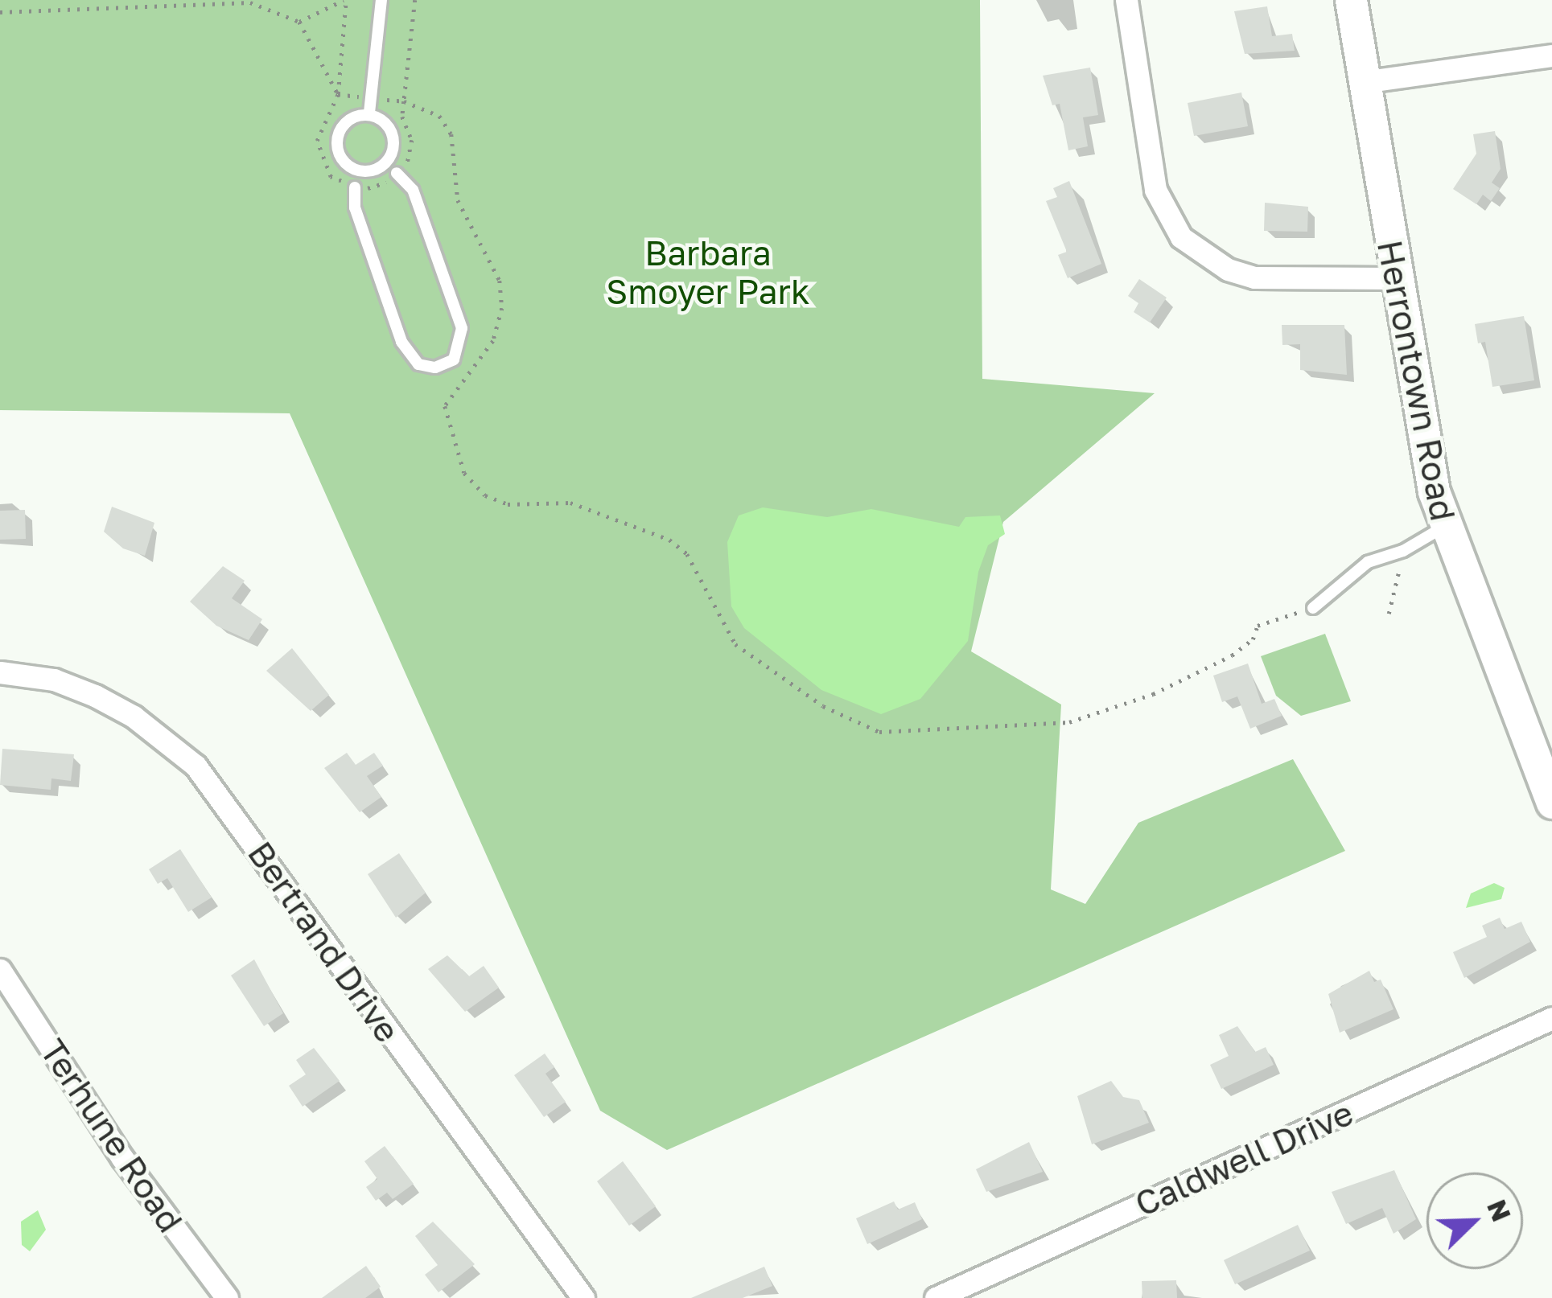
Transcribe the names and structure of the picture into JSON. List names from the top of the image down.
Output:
{
  "streets": {
    "street": [
      "Herrontown Road",
      "Bertrand Drive",
      "Terhune Road",
      "Caldwell Drive"
    ]
  },
  "parks": ["Barbara Smoyer Park"],
  "north": "top right"
}
